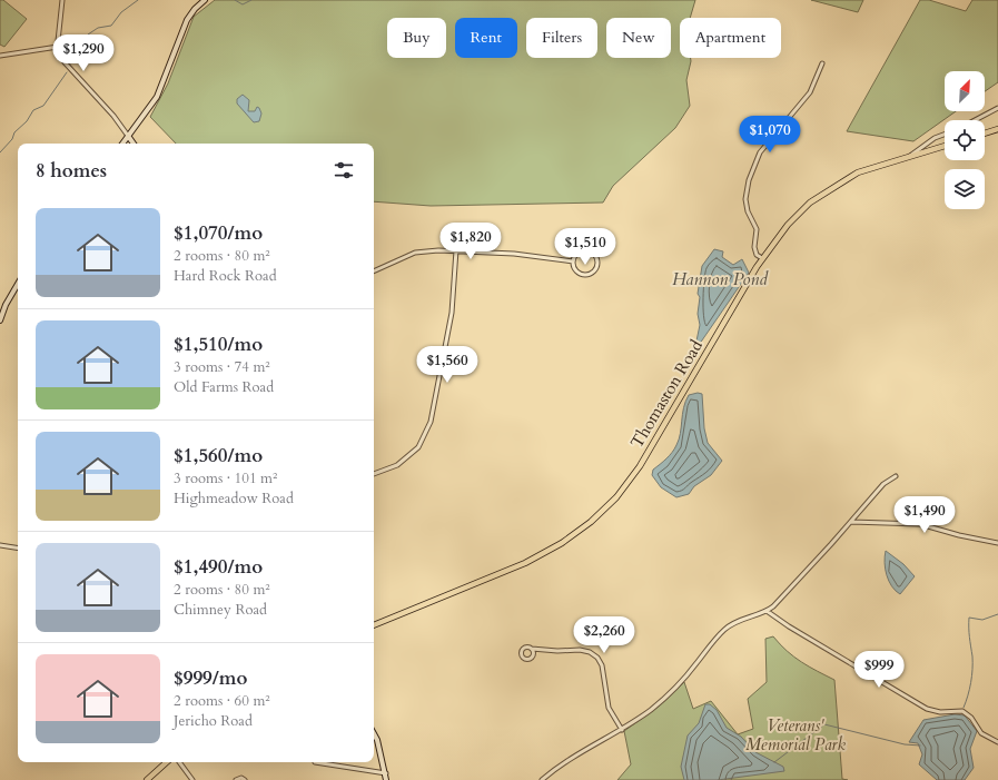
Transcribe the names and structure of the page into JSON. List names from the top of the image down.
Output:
{
  "streets": {
    "main road": ["Thomaston Road"]
  },
  "water": ["Hannon Pond"],
  "parks": ["Veterans' Memorial Park"],
  "north": "top right",
  "page": {
    "chip": [
      "Buy",
      "Rent",
      "Filters",
      "New",
      "Apartment"
    ],
    "price": [
      "$1,290",
      "$1,070",
      "$1,820",
      "$1,510",
      "$1,560",
      "$1,490",
      "$2,260",
      "$999"
    ],
    "heading": "8 homes",
    "list": [
      {
        "name": "$1,070/mo",
        "note": "2 rooms · 80 m² · Hard Rock Road"
      },
      {
        "name": "$1,510/mo",
        "note": "3 rooms · 74 m² · Old Farms Road"
      },
      {
        "name": "$1,560/mo",
        "note": "3 rooms · 101 m² · Highmeadow Road"
      },
      {
        "name": "$1,490/mo",
        "note": "2 rooms · 80 m² · Chimney Road"
      },
      {
        "name": "$999/mo",
        "note": "2 rooms · 60 m² · Jericho Road"
      }
    ]
  }
}
